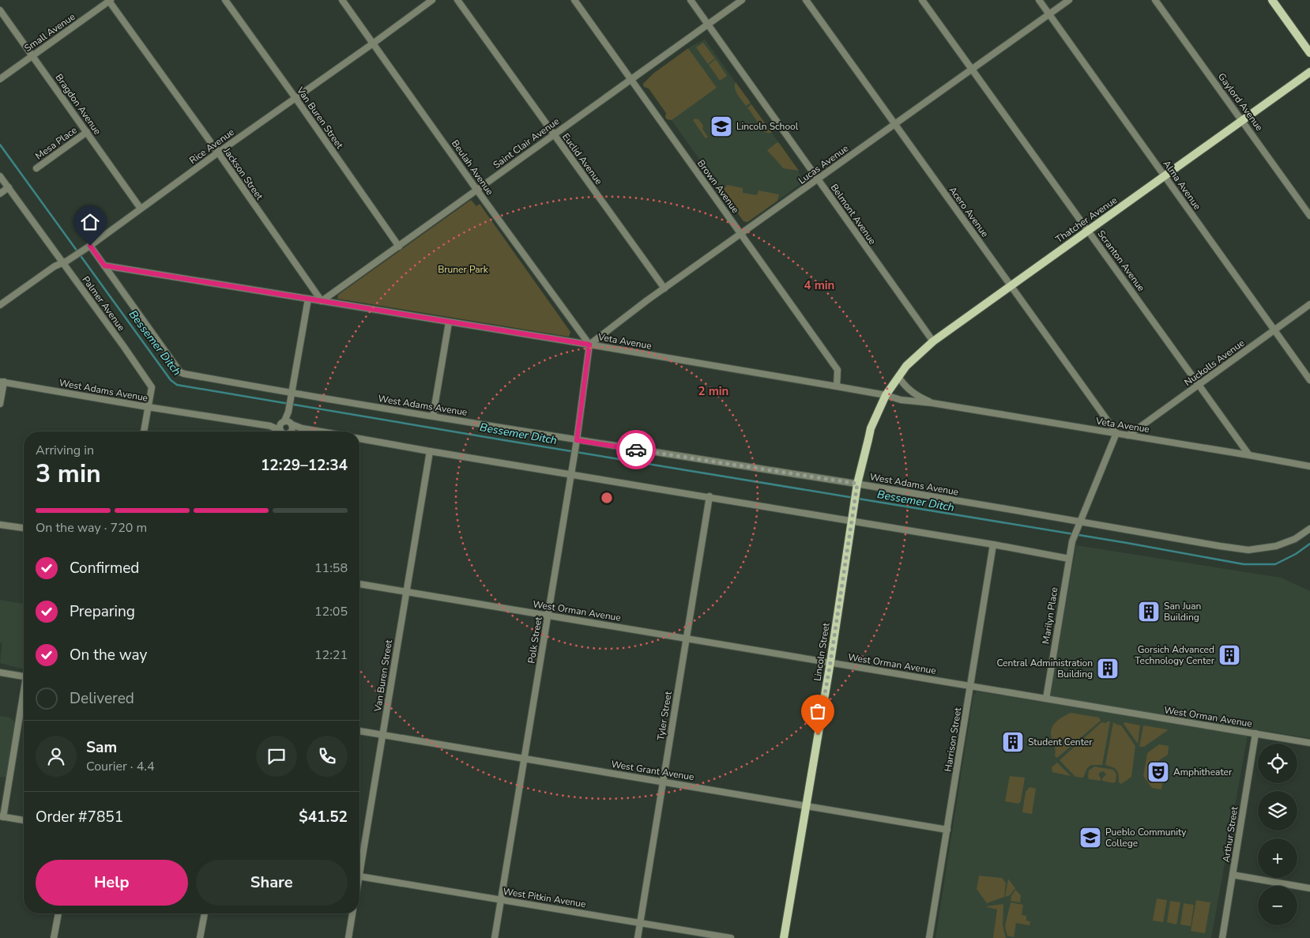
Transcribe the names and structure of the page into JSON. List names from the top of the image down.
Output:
{
  "streets": {
    "main road": ["Thatcher Avenue", "Lincoln Street"],
    "street": [
      "Small Avenue",
      "Gaylord Avenue",
      "Bragdon Avenue",
      "Van Buren Street",
      "Mesa Place",
      "Saint Clair Avenue",
      "Rice Avenue",
      "Euclid Avenue",
      "Lucas Avenue",
      "Beulah Avenue",
      "Jackson Street",
      "Alma Avenue",
      "Brown Avenue",
      "Acero Avenue",
      "Belmont Avenue",
      "Scranton Avenue",
      "Palmer Avenue",
      "Veta Avenue",
      "Nuckolls Avenue",
      "West Adams Avenue",
      "West Orman Avenue",
      "Marilyn Place",
      "Polk Street",
      "Tyler Street",
      "Harrison Street",
      "West Grant Avenue",
      "Arthur Street",
      "West Pitkin Avenue"
    ]
  },
  "crossings": [
    ["Small Avenue", "Bragdon Avenue"],
    ["Small Avenue", "Jackson Street"],
    ["Gaylord Avenue", "Thatcher Avenue"],
    ["Bragdon Avenue", "Mesa Place"],
    ["Bragdon Avenue", "Rice Avenue"],
    ["Van Buren Street", "Saint Clair Avenue"],
    ["Van Buren Street", "Rice Avenue"],
    ["Van Buren Street", "West Orman Avenue"],
    ["Van Buren Street", "West Grant Avenue"],
    ["Saint Clair Avenue", "Euclid Avenue"],
    ["Saint Clair Avenue", "Beulah Avenue"],
    ["Saint Clair Avenue", "Jackson Street"],
    ["Saint Clair Avenue", "Brown Avenue"],
    ["Saint Clair Avenue", "Belmont Avenue"],
    ["Saint Clair Avenue", "Veta Avenue"],
    ["Rice Avenue", "Beulah Avenue"],
    ["Rice Avenue", "Jackson Street"],
    ["Rice Avenue", "Palmer Avenue"],
    ["Euclid Avenue", "Lucas Avenue"],
    ["Lucas Avenue", "Beulah Avenue"],
    ["Lucas Avenue", "Alma Avenue"],
    ["Lucas Avenue", "Brown Avenue"],
    ["Lucas Avenue", "Acero Avenue"],
    ["Lucas Avenue", "Belmont Avenue"],
    ["Lucas Avenue", "Scranton Avenue"],
    ["Lucas Avenue", "Veta Avenue"],
    ["Lucas Avenue", "Polk Street"],
    ["Beulah Avenue", "Veta Avenue"],
    ["Beulah Avenue", "Polk Street"],
    ["Jackson Street", "Veta Avenue"],
    ["Alma Avenue", "Thatcher Avenue"],
    ["Alma Avenue", "Nuckolls Avenue"],
    ["Brown Avenue", "Veta Avenue"],
    ["Acero Avenue", "Thatcher Avenue"],
    ["Acero Avenue", "Veta Avenue"],
    ["Belmont Avenue", "Thatcher Avenue"],
    ["Thatcher Avenue", "Scranton Avenue"],
    ["Thatcher Avenue", "Veta Avenue"],
    ["Thatcher Avenue", "Lincoln Street"],
    ["Scranton Avenue", "Veta Avenue"],
    ["Scranton Avenue", "Nuckolls Avenue"],
    ["Palmer Avenue", "West Adams Avenue"],
    ["Veta Avenue", "Nuckolls Avenue"],
    ["Veta Avenue", "West Adams Avenue"],
    ["Veta Avenue", "Polk Street"],
    ["Veta Avenue", "Lincoln Street"],
    ["West Adams Avenue", "Marilyn Place"],
    ["West Adams Avenue", "Polk Street"],
    ["West Adams Avenue", "Lincoln Street"],
    ["West Orman Avenue", "Marilyn Place"],
    ["West Orman Avenue", "Polk Street"],
    ["West Orman Avenue", "Lincoln Street"],
    ["West Orman Avenue", "Tyler Street"],
    ["West Orman Avenue", "Harrison Street"],
    ["West Orman Avenue", "Arthur Street"],
    ["Polk Street", "West Grant Avenue"],
    ["Polk Street", "West Pitkin Avenue"],
    ["Lincoln Street", "West Grant Avenue"],
    ["Tyler Street", "West Grant Avenue"],
    ["Tyler Street", "West Pitkin Avenue"],
    ["Harrison Street", "West Grant Avenue"]
  ],
  "water": ["Bessemer Ditch"],
  "parks": ["Bruner Park"],
  "places": {
    "school or university": ["Lincoln School", "Pueblo Community College"],
    "building": [
      "San Juan Building",
      "Gorsich Advanced Technology Center",
      "Central Administration Building",
      "Student Center"
    ],
    "theatre": ["Amphitheater"]
  },
  "page": {
    "heading": ["3 min", "Arriving in", "12:29–12:34"],
    "panel": [
      "Sam",
      "Courier · 4.4",
      "Order #7851",
      "$41.52"
    ],
    "bar": "On the way · 720 m",
    "list": [
      ["Confirmed", "11:58"],
      ["Preparing", "12:05"],
      ["On the way", "12:21"],
      "Delivered"
    ],
    "map_buttons": ["+", "−"],
    "buttons": ["Help", "Share"]
  },
  "rings": ["4 min", "2 min"]
}
